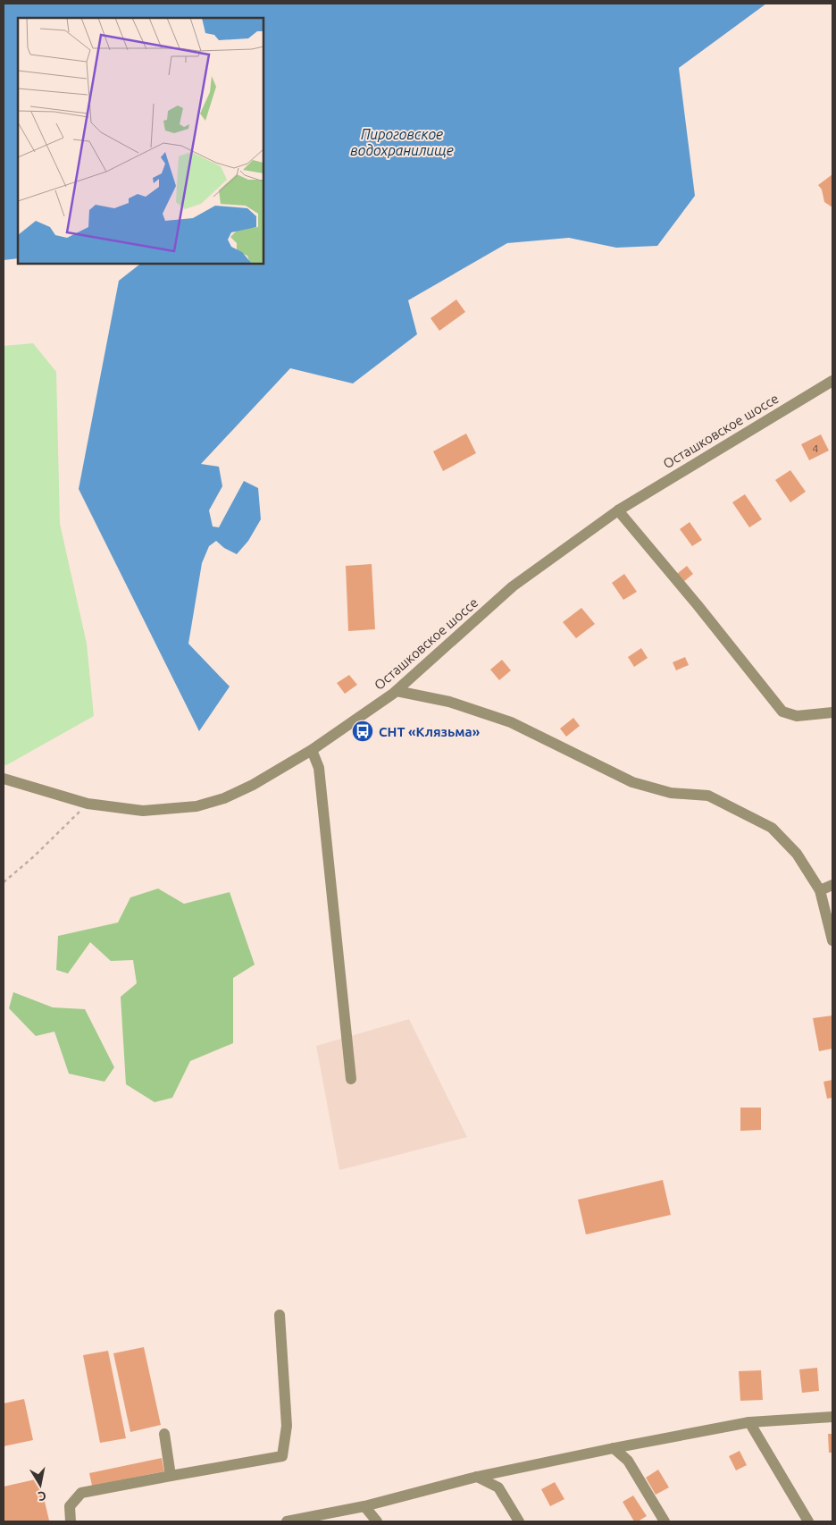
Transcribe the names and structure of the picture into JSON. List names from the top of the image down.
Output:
{
  "streets": {
    "street": ["Осташковское шоссе"]
  },
  "water": ["Пироговское водохранилище"],
  "places": {
    "bus stop": ["СНТ «Клязьма»"]
  },
  "house_numbers": ["4"],
  "north": "bottom"
}
